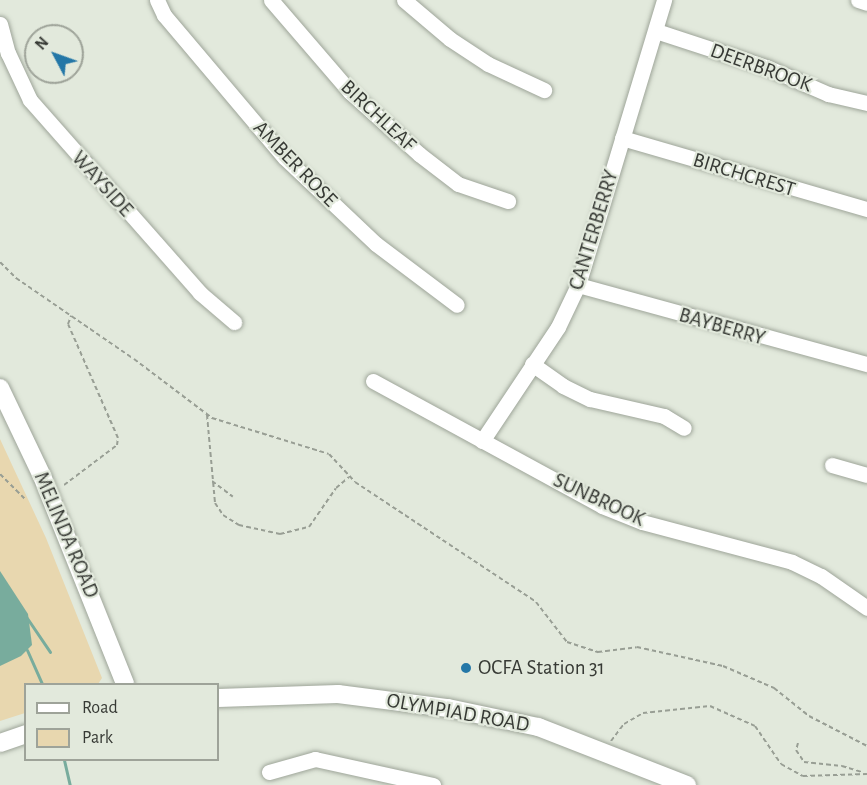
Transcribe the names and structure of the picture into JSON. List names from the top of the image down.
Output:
{
  "streets": {
    "main road": ["MELINDA ROAD", "OLYMPIAD ROAD"],
    "street": [
      "DEERBROOK",
      "BIRCHLEAF",
      "AMBER ROSE",
      "BIRCHCREST",
      "WAYSIDE",
      "CANTERBERRY",
      "BAYBERRY",
      "SUNBROOK"
    ]
  },
  "crossings": [
    ["DEERBROOK", "CANTERBERRY"],
    ["BIRCHCREST", "CANTERBERRY"],
    ["CANTERBERRY", "BAYBERRY"],
    ["CANTERBERRY", "SUNBROOK"]
  ],
  "places": ["OCFA Station 31"],
  "legend": ["Road", "Park"],
  "north": "top left"
}
